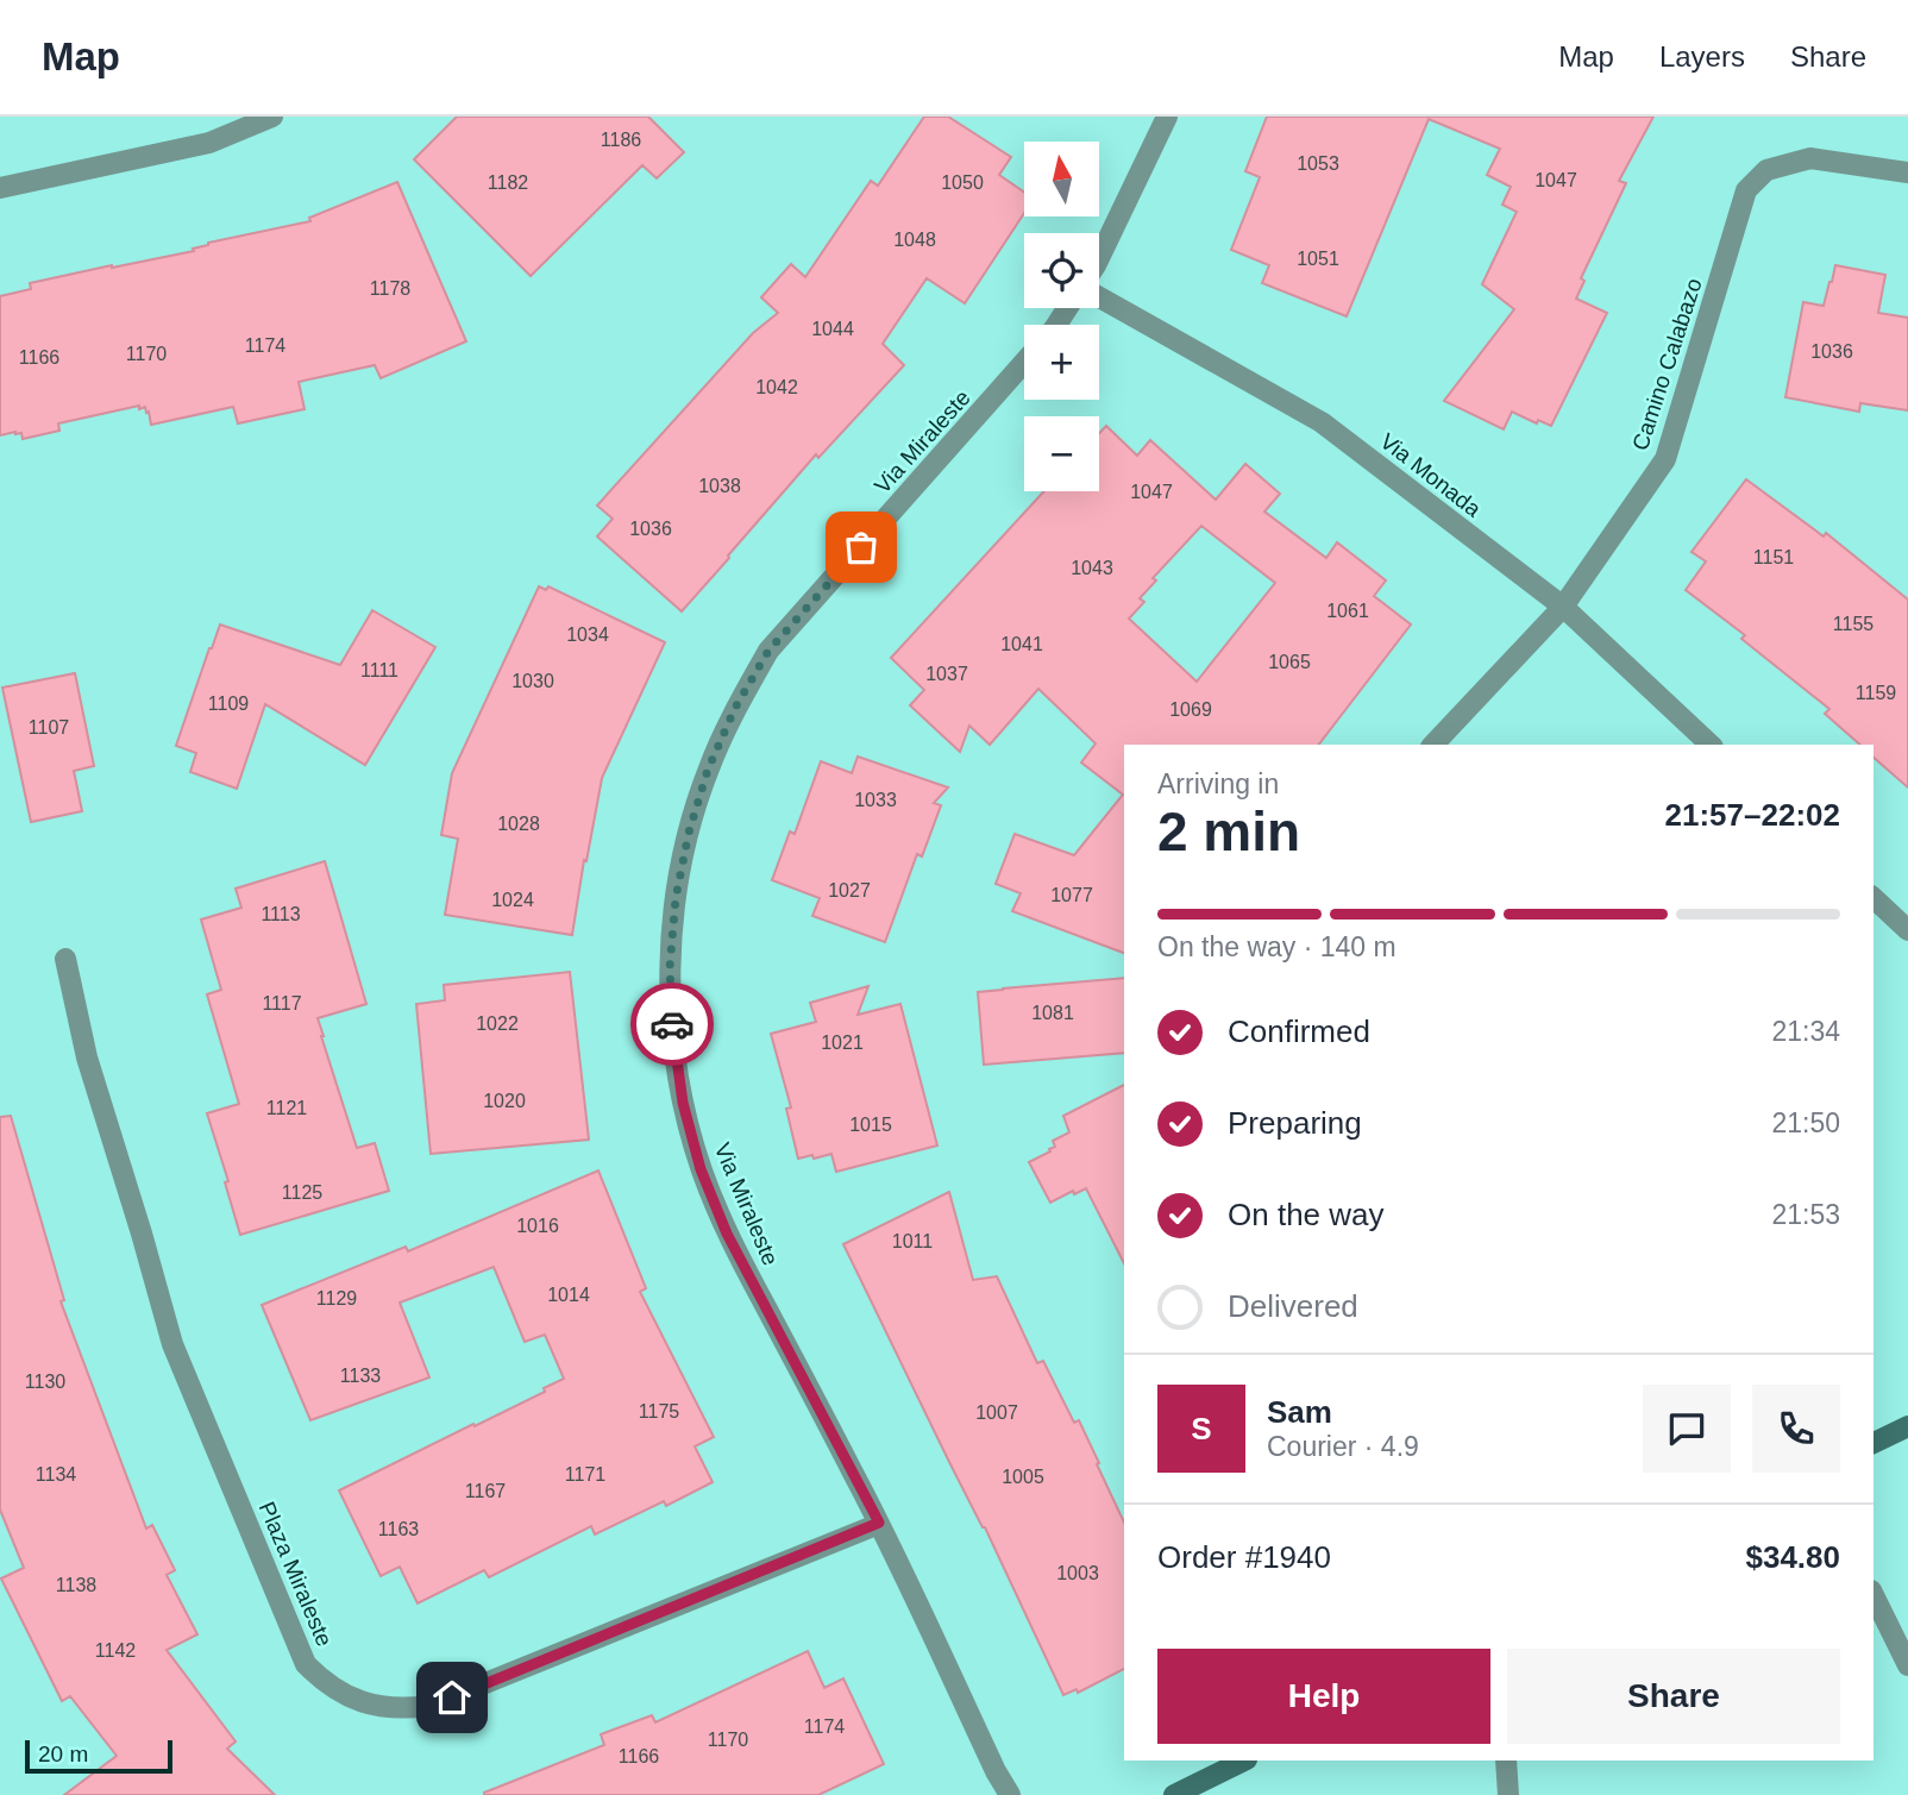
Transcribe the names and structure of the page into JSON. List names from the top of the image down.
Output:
{
  "streets": {
    "street": [
      "Camino Calabazo",
      "Via Miraleste",
      "Via Monada",
      "Plaza Miraleste"
    ]
  },
  "crossings": [
    ["Camino Calabazo", "Via Monada"],
    ["Via Miraleste", "Plaza Miraleste"]
  ],
  "house_numbers": [
    "1186",
    "1053",
    "1047",
    "1182",
    "1050",
    "1048",
    "1051",
    "1178",
    "1044",
    "1174",
    "1036",
    "1170",
    "1166",
    "1042",
    "1038",
    "1047",
    "1036",
    "1151",
    "1043",
    "1061",
    "1155",
    "1034",
    "1041",
    "1065",
    "1111",
    "1037",
    "1030",
    "1159",
    "1109",
    "1069",
    "1107",
    "1033",
    "1028",
    "1027",
    "1077",
    "1024",
    "1113",
    "1117",
    "1081",
    "1022",
    "1021",
    "1020",
    "1121",
    "1015",
    "1125",
    "1016",
    "1011",
    "1014",
    "1129",
    "1133",
    "1130",
    "1175",
    "1007",
    "1134",
    "1171",
    "1005",
    "1167",
    "1163",
    "1003",
    "1138",
    "1142",
    "1174",
    "1170",
    "1166"
  ],
  "scale_bar": "20 m",
  "north": "top",
  "page": {
    "header": "Map",
    "nav": ["Map", "Layers", "Share"],
    "map_buttons": ["+", "−"],
    "heading": ["2 min", "Arriving in", "21:57–22:02"],
    "panel": [
      "Sam",
      "Courier · 4.9",
      "Order #1940",
      "$34.80"
    ],
    "bar": "On the way · 140 m",
    "list": [
      ["Confirmed", "21:34"],
      ["Preparing", "21:50"],
      ["On the way", "21:53"],
      "Delivered"
    ],
    "round": "S",
    "buttons": ["Help", "Share"],
    "scale": "20 m"
  }
}
